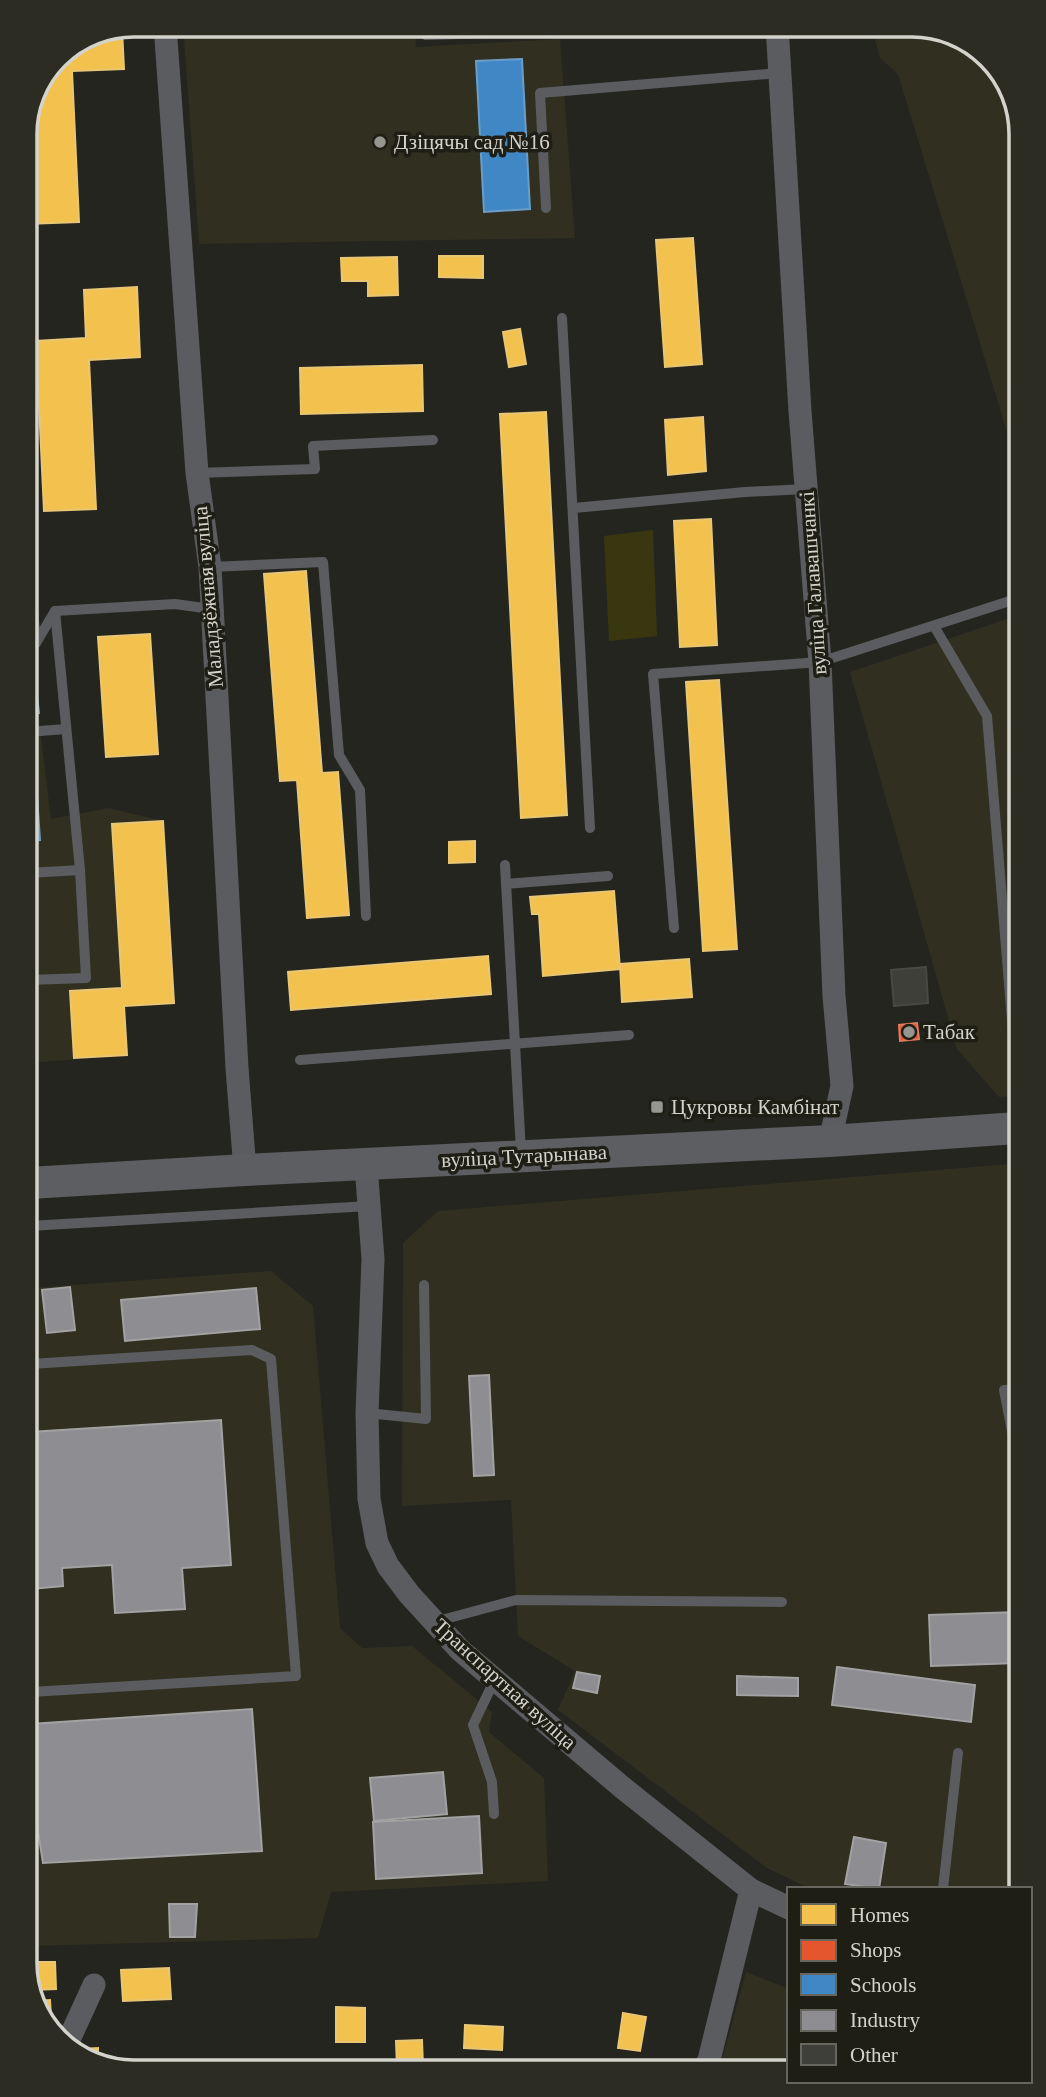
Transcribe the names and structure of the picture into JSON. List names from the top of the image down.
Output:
{
  "streets": {
    "street": [
      "вуліца Галавашчанкі",
      "Маладзёжная вуліца",
      "вуліца Тутарынава",
      "Транспартная вуліца"
    ]
  },
  "crossings": [
    ["вуліца Галавашчанкі", "вуліца Тутарынава"],
    ["Маладзёжная вуліца", "вуліца Тутарынава"],
    ["вуліца Тутарынава", "Транспартная вуліца"]
  ],
  "places": {
    "other": ["Дзіцячы сад №16", "Табак"],
    "transit": ["Цукровы Камбінат"]
  },
  "legend": [
    "Homes",
    "Shops",
    "Schools",
    "Industry",
    "Other"
  ]
}
